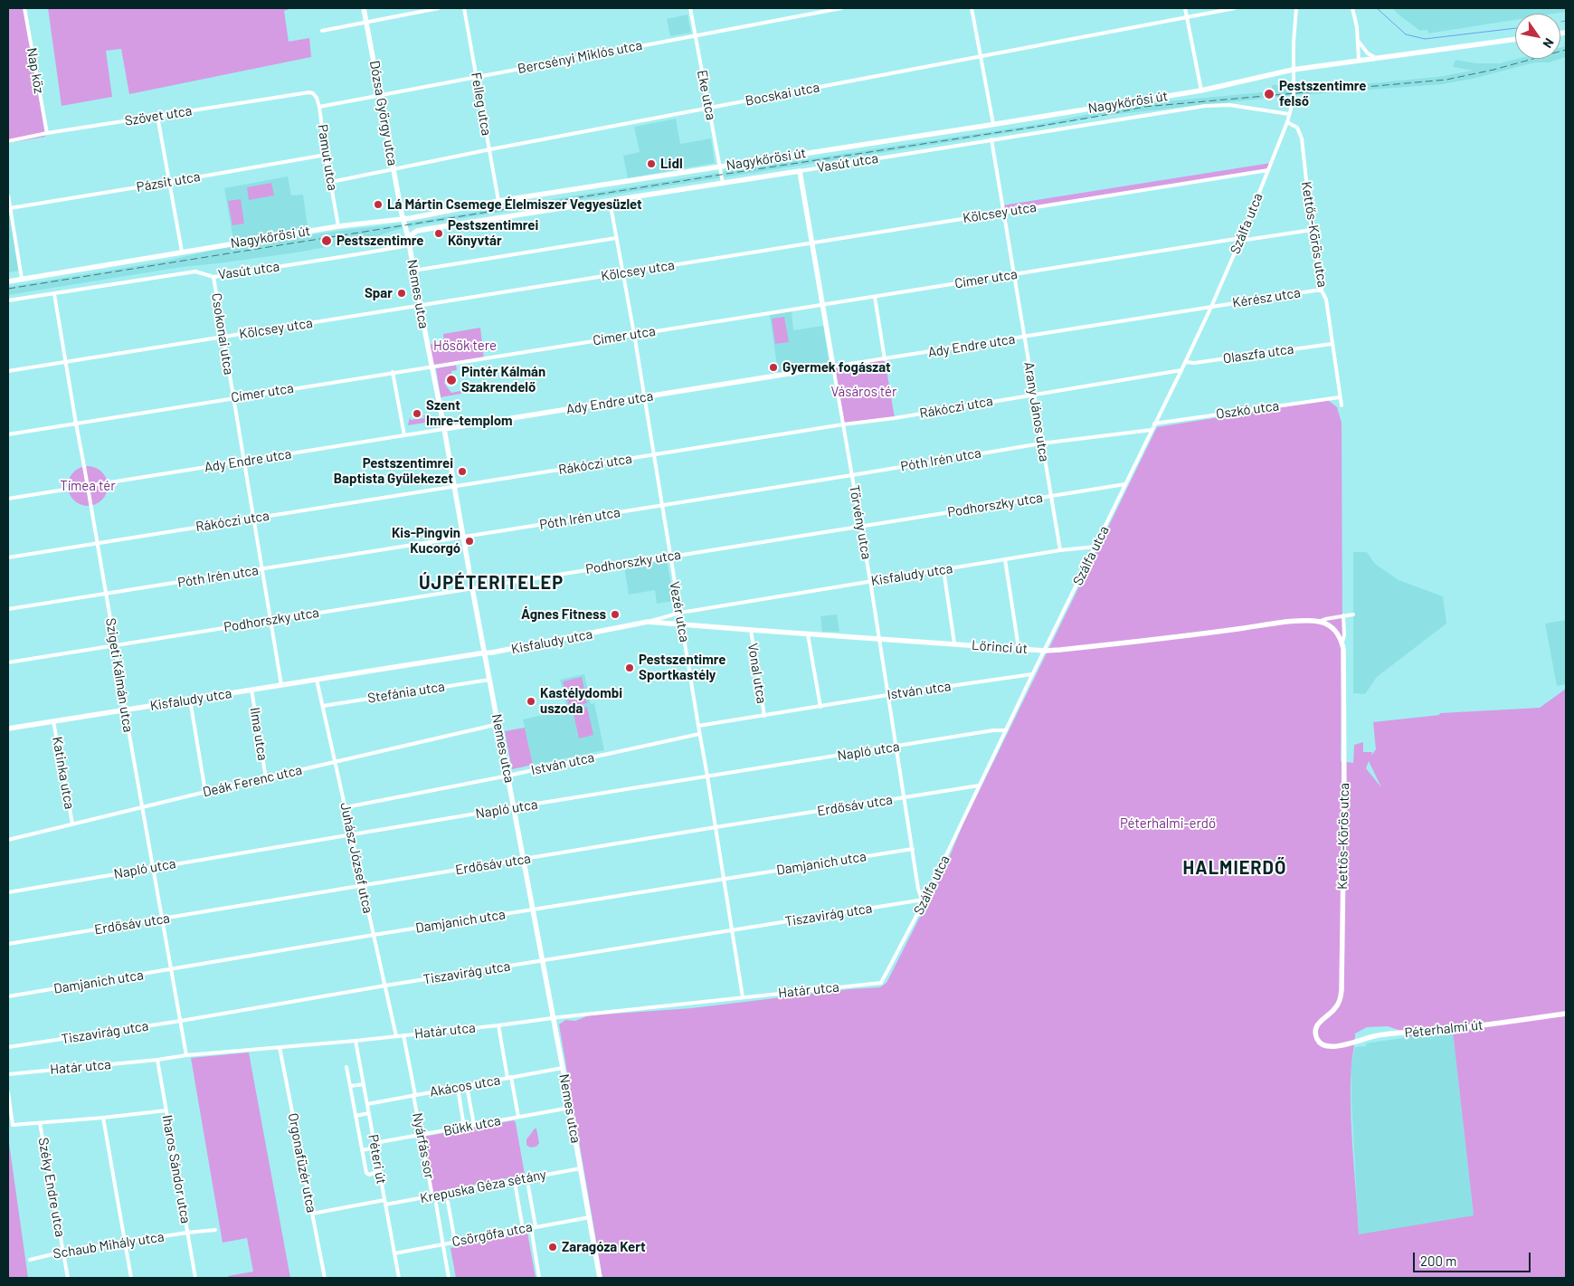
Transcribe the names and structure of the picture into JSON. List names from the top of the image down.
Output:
{
  "streets": {
    "street": [
      "Bercsényi Miklós utca",
      "Nap köz",
      "Bocskai utca",
      "Eke utca",
      "Nagykőrösi út",
      "Felleg utca",
      "Dózsa György utca",
      "Szövet utca",
      "Pamut utca",
      "Vasút utca",
      "Pázsit utca",
      "Kölcsey utca",
      "Szálfa utca",
      "Kettős-Körös utca",
      "Címer utca",
      "Nemes utca",
      "Kérész utca",
      "Csokonai utca",
      "Ady Endre utca",
      "Olaszfa utca",
      "Rákóczi utca",
      "Oszkó utca",
      "Arany János utca",
      "Póth Irén utca",
      "Podhorszky utca",
      "Törvény utca",
      "Kisfaludy utca",
      "Vezér utca",
      "Lőrinci út",
      "Vonal utca",
      "Szigeti Kálmán utca",
      "István utca",
      "Stefánia utca",
      "Ilma utca",
      "Napló utca",
      "Katinka utca",
      "Deák Ferenc utca",
      "Erdősáv utca",
      "Juhász József utca",
      "Damjanich utca",
      "Tiszavirág utca",
      "Határ utca",
      "Péterhalmi út",
      "Akácos utca",
      "Bükk utca",
      "Nyárfás sor",
      "Péteri út",
      "Orgonafüzér utca",
      "Iharos Sándor utca",
      "Krepuska Géza sétány",
      "Széky Endre utca",
      "Csörgőfa utca",
      "Schaub Mihály utca"
    ]
  },
  "crossings": [
    ["Bercsényi Miklós utca", "Eke utca"],
    ["Bercsényi Miklós utca", "Felleg utca"],
    ["Bercsényi Miklós utca", "Dózsa György utca"],
    ["Bercsényi Miklós utca", "Pamut utca"],
    ["Nap köz", "Szövet utca"],
    ["Bocskai utca", "Eke utca"],
    ["Bocskai utca", "Felleg utca"],
    ["Bocskai utca", "Dózsa György utca"],
    ["Bocskai utca", "Pamut utca"],
    ["Eke utca", "Nagykőrösi út"],
    ["Eke utca", "Vasút utca"],
    ["Nagykőrösi út", "Felleg utca"],
    ["Nagykőrösi út", "Dózsa György utca"],
    ["Nagykőrösi út", "Pamut utca"],
    ["Nagykőrösi út", "Nemes utca"],
    ["Dózsa György utca", "Nemes utca"],
    ["Szövet utca", "Pamut utca"],
    ["Pamut utca", "Pázsit utca"],
    ["Vasút utca", "Nemes utca"],
    ["Vasút utca", "Csokonai utca"],
    ["Vasút utca", "Arany János utca"],
    ["Vasút utca", "Törvény utca"],
    ["Vasút utca", "Vezér utca"],
    ["Vasút utca", "Szigeti Kálmán utca"],
    ["Kölcsey utca", "Szálfa utca"],
    ["Kölcsey utca", "Nemes utca"],
    ["Kölcsey utca", "Csokonai utca"],
    ["Kölcsey utca", "Arany János utca"],
    ["Kölcsey utca", "Törvény utca"],
    ["Kölcsey utca", "Vezér utca"],
    ["Kölcsey utca", "Szigeti Kálmán utca"],
    ["Szálfa utca", "Kettős-Körös utca"],
    ["Szálfa utca", "Címer utca"],
    ["Szálfa utca", "Kérész utca"],
    ["Szálfa utca", "Ady Endre utca"],
    ["Szálfa utca", "Olaszfa utca"],
    ["Szálfa utca", "Rákóczi utca"],
    ["Szálfa utca", "Oszkó utca"],
    ["Szálfa utca", "Póth Irén utca"],
    ["Szálfa utca", "Podhorszky utca"],
    ["Szálfa utca", "Törvény utca"],
    ["Szálfa utca", "Kisfaludy utca"],
    ["Szálfa utca", "Lőrinci út"],
    ["Szálfa utca", "István utca"],
    ["Szálfa utca", "Napló utca"],
    ["Szálfa utca", "Erdősáv utca"],
    ["Szálfa utca", "Tiszavirág utca"],
    ["Szálfa utca", "Határ utca"],
    ["Kettős-Körös utca", "Címer utca"],
    ["Kettős-Körös utca", "Kérész utca"],
    ["Kettős-Körös utca", "Olaszfa utca"],
    ["Kettős-Körös utca", "Oszkó utca"],
    ["Kettős-Körös utca", "Péterhalmi út"],
    ["Címer utca", "Nemes utca"],
    ["Címer utca", "Csokonai utca"],
    ["Címer utca", "Arany János utca"],
    ["Címer utca", "Törvény utca"],
    ["Címer utca", "Vezér utca"],
    ["Címer utca", "Szigeti Kálmán utca"],
    ["Nemes utca", "Ady Endre utca"],
    ["Nemes utca", "Rákóczi utca"],
    ["Nemes utca", "Póth Irén utca"],
    ["Nemes utca", "Podhorszky utca"],
    ["Nemes utca", "Kisfaludy utca"],
    ["Nemes utca", "István utca"],
    ["Nemes utca", "Stefánia utca"],
    ["Nemes utca", "Napló utca"],
    ["Nemes utca", "Deák Ferenc utca"],
    ["Nemes utca", "Erdősáv utca"],
    ["Nemes utca", "Damjanich utca"],
    ["Nemes utca", "Tiszavirág utca"],
    ["Nemes utca", "Határ utca"],
    ["Nemes utca", "Akácos utca"],
    ["Nemes utca", "Bükk utca"],
    ["Nemes utca", "Krepuska Géza sétány"],
    ["Nemes utca", "Csörgőfa utca"],
    ["Kérész utca", "Ady Endre utca"],
    ["Csokonai utca", "Ady Endre utca"],
    ["Csokonai utca", "Rákóczi utca"],
    ["Csokonai utca", "Póth Irén utca"],
    ["Csokonai utca", "Podhorszky utca"],
    ["Csokonai utca", "Kisfaludy utca"],
    ["Ady Endre utca", "Arany János utca"],
    ["Ady Endre utca", "Törvény utca"],
    ["Ady Endre utca", "Vezér utca"],
    ["Ady Endre utca", "Szigeti Kálmán utca"],
    ["Rákóczi utca", "Arany János utca"],
    ["Rákóczi utca", "Törvény utca"],
    ["Rákóczi utca", "Vezér utca"],
    ["Rákóczi utca", "Szigeti Kálmán utca"],
    ["Arany János utca", "Póth Irén utca"],
    ["Arany János utca", "Podhorszky utca"],
    ["Arany János utca", "Kisfaludy utca"],
    ["Póth Irén utca", "Törvény utca"],
    ["Póth Irén utca", "Vezér utca"],
    ["Póth Irén utca", "Szigeti Kálmán utca"],
    ["Podhorszky utca", "Törvény utca"],
    ["Podhorszky utca", "Vezér utca"],
    ["Podhorszky utca", "Szigeti Kálmán utca"],
    ["Törvény utca", "Kisfaludy utca"],
    ["Törvény utca", "Lőrinci út"],
    ["Törvény utca", "István utca"],
    ["Törvény utca", "Napló utca"],
    ["Törvény utca", "Erdősáv utca"],
    ["Törvény utca", "Damjanich utca"],
    ["Törvény utca", "Tiszavirág utca"],
    ["Kisfaludy utca", "Vezér utca"],
    ["Kisfaludy utca", "Lőrinci út"],
    ["Kisfaludy utca", "Szigeti Kálmán utca"],
    ["Kisfaludy utca", "Ilma utca"],
    ["Kisfaludy utca", "Katinka utca"],
    ["Kisfaludy utca", "Juhász József utca"],
    ["Vezér utca", "Lőrinci út"],
    ["Vezér utca", "István utca"],
    ["Vezér utca", "Napló utca"],
    ["Vezér utca", "Erdősáv utca"],
    ["Vezér utca", "Damjanich utca"],
    ["Vezér utca", "Tiszavirág utca"],
    ["Vezér utca", "Határ utca"],
    ["Lőrinci út", "Vonal utca"],
    ["Vonal utca", "István utca"],
    ["Szigeti Kálmán utca", "Napló utca"],
    ["Szigeti Kálmán utca", "Deák Ferenc utca"],
    ["Szigeti Kálmán utca", "Erdősáv utca"],
    ["Szigeti Kálmán utca", "Damjanich utca"],
    ["Szigeti Kálmán utca", "Tiszavirág utca"],
    ["Szigeti Kálmán utca", "Határ utca"],
    ["István utca", "Juhász József utca"],
    ["Stefánia utca", "Juhász József utca"],
    ["Ilma utca", "Deák Ferenc utca"],
    ["Napló utca", "Juhász József utca"],
    ["Katinka utca", "Deák Ferenc utca"],
    ["Deák Ferenc utca", "Juhász József utca"],
    ["Erdősáv utca", "Juhász József utca"],
    ["Juhász József utca", "Damjanich utca"],
    ["Juhász József utca", "Tiszavirág utca"],
    ["Juhász József utca", "Határ utca"],
    ["Határ utca", "Nyárfás sor"],
    ["Határ utca", "Péteri út"],
    ["Határ utca", "Orgonafüzér utca"],
    ["Határ utca", "Iharos Sándor utca"],
    ["Akácos utca", "Nyárfás sor"],
    ["Akácos utca", "Péteri út"],
    ["Bükk utca", "Nyárfás sor"],
    ["Bükk utca", "Péteri út"],
    ["Nyárfás sor", "Krepuska Géza sétány"],
    ["Péteri út", "Krepuska Géza sétány"],
    ["Péteri út", "Csörgőfa utca"],
    ["Iharos Sándor utca", "Schaub Mihály utca"],
    ["Széky Endre utca", "Schaub Mihály utca"]
  ],
  "districts": ["ÚJPÉTERITELEP", "HALMIERDŐ"],
  "parks": [
    "Hősök tere",
    "Vásáros tér",
    "Tímea tér",
    "Péterhalmi-erdő"
  ],
  "places": [
    "Pestszentimre felső",
    "Lidl",
    "Lá Mártin Csemege Élelmiszer Vegyesüzlet",
    "Pestszentimrei Könyvtár",
    "Pestszentimre",
    "Spar",
    "Gyermek fogászat",
    "Pintér Kálmán Szakrendelő",
    "Szent Imre-templom",
    "Pestszentimrei Baptista Gyülekezet",
    "Kis-Pingvin Kucorgó",
    "Ágnes Fitness",
    "Pestszentimre Sportkastély",
    "Kastélydombi uszoda",
    "Zaragóza Kert"
  ],
  "scale_bar": "200 m",
  "north": "bottom right"
}
